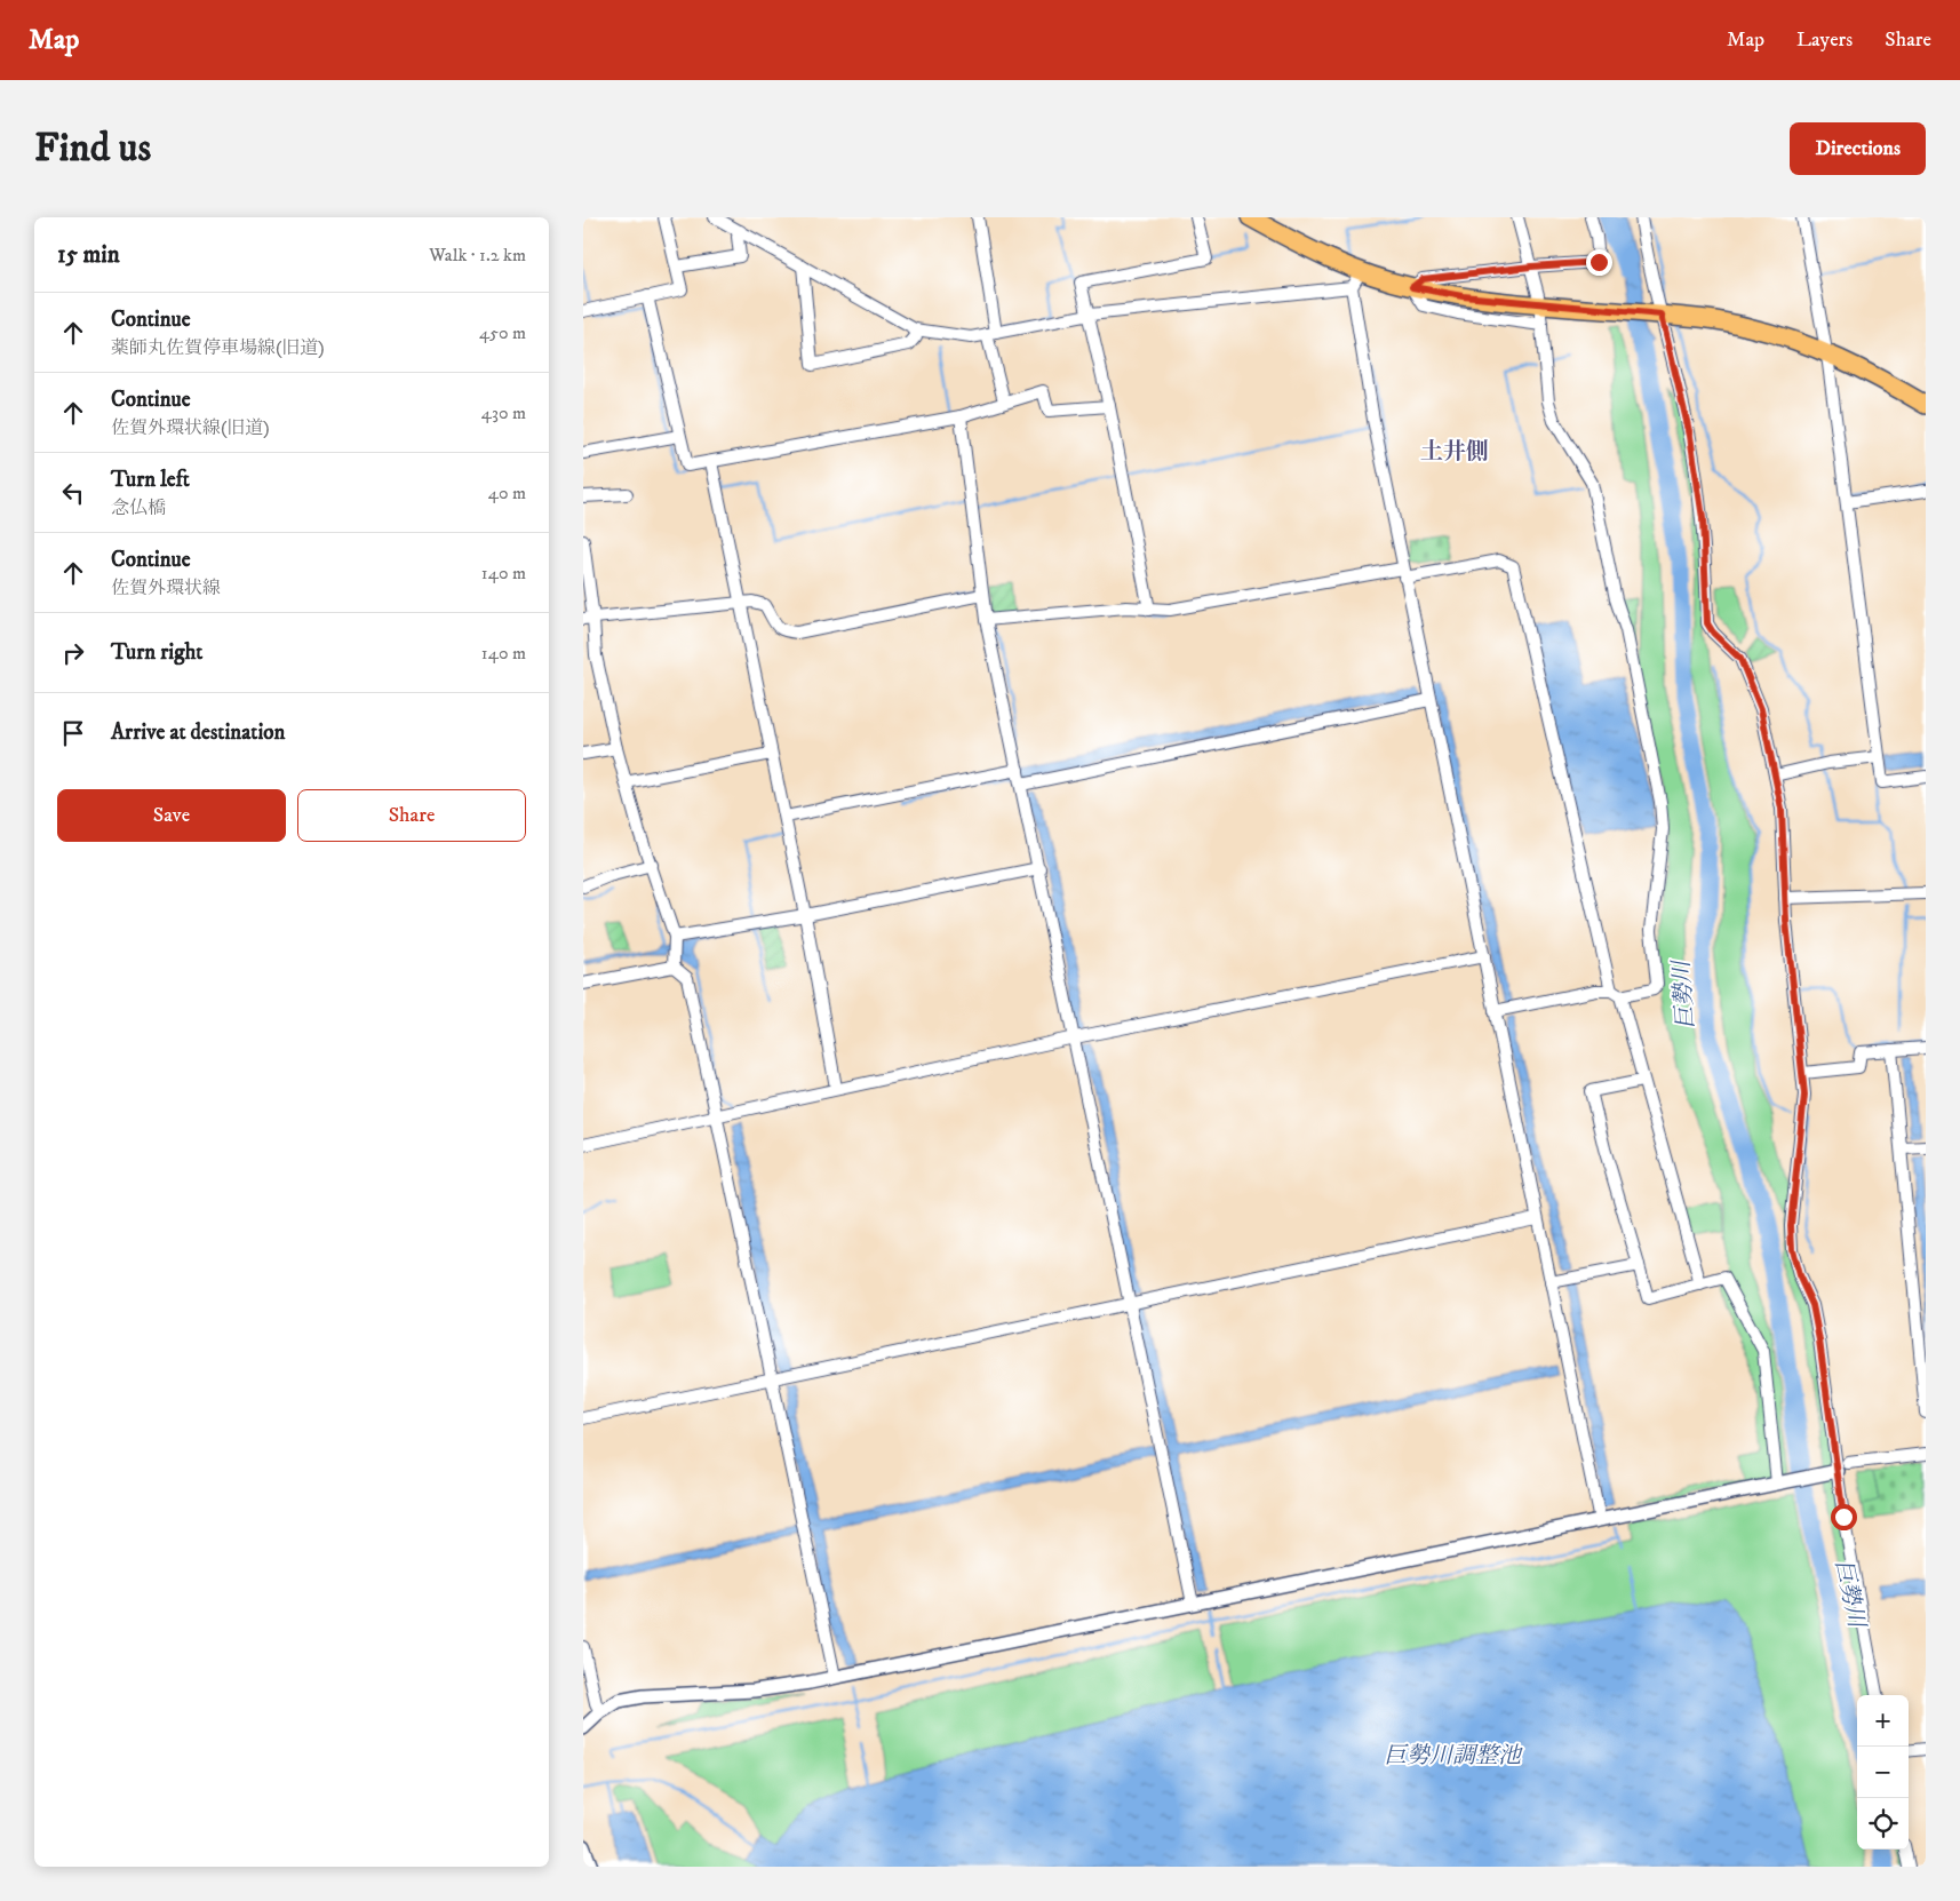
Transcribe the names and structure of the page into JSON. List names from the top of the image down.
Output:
{
  "districts": ["土井側"],
  "water": ["巨勢川", "巨勢川調整池"],
  "page": {
    "header": "Map",
    "nav": ["Map", "Layers", "Share"],
    "buttons": [
      "Directions",
      ["Save", "Share"]
    ],
    "title": "Find us",
    "heading": ["15 min", "Walk · 1.2 km"],
    "list": [
      ["Continue", "薬師丸佐賀停車場線(旧道)", "450 m"],
      ["Continue", "佐賀外環状線(旧道)", "430 m"],
      ["Turn left", "念仏橋", "40 m"],
      ["Continue", "佐賀外環状線", "140 m"],
      ["Turn right", "140 m"],
      "Arrive at destination"
    ],
    "map_buttons": ["+", "−"]
  }
}
